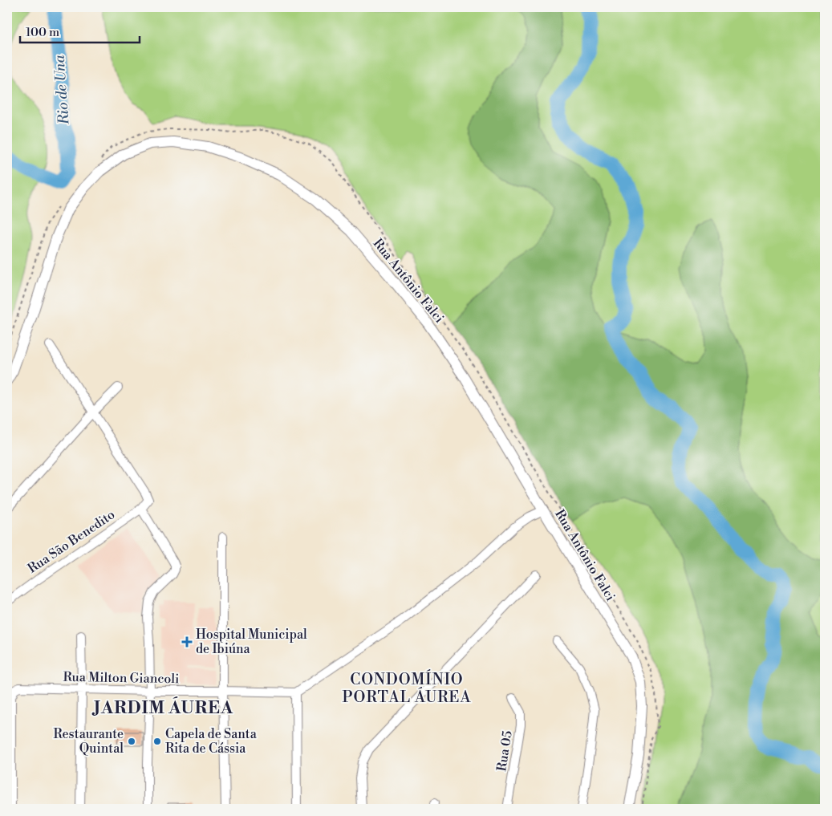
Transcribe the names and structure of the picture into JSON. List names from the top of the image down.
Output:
{
  "streets": {
    "main road": ["Rua Antônio Falci"],
    "street": ["Rua São Benedito", "Rua Milton Giancoli", "Rua 05"]
  },
  "districts": ["CONDOMÍNIO PORTAL ÁUREA", "JARDIM ÁUREA"],
  "water": ["Rio de Una"],
  "places": {
    "health": ["Hospital Municipal de Ibiúna"],
    "other": ["Restaurante Quintal", "Capela de Santa Rita de Cássia"]
  },
  "scale_bar": "100 m"
}
